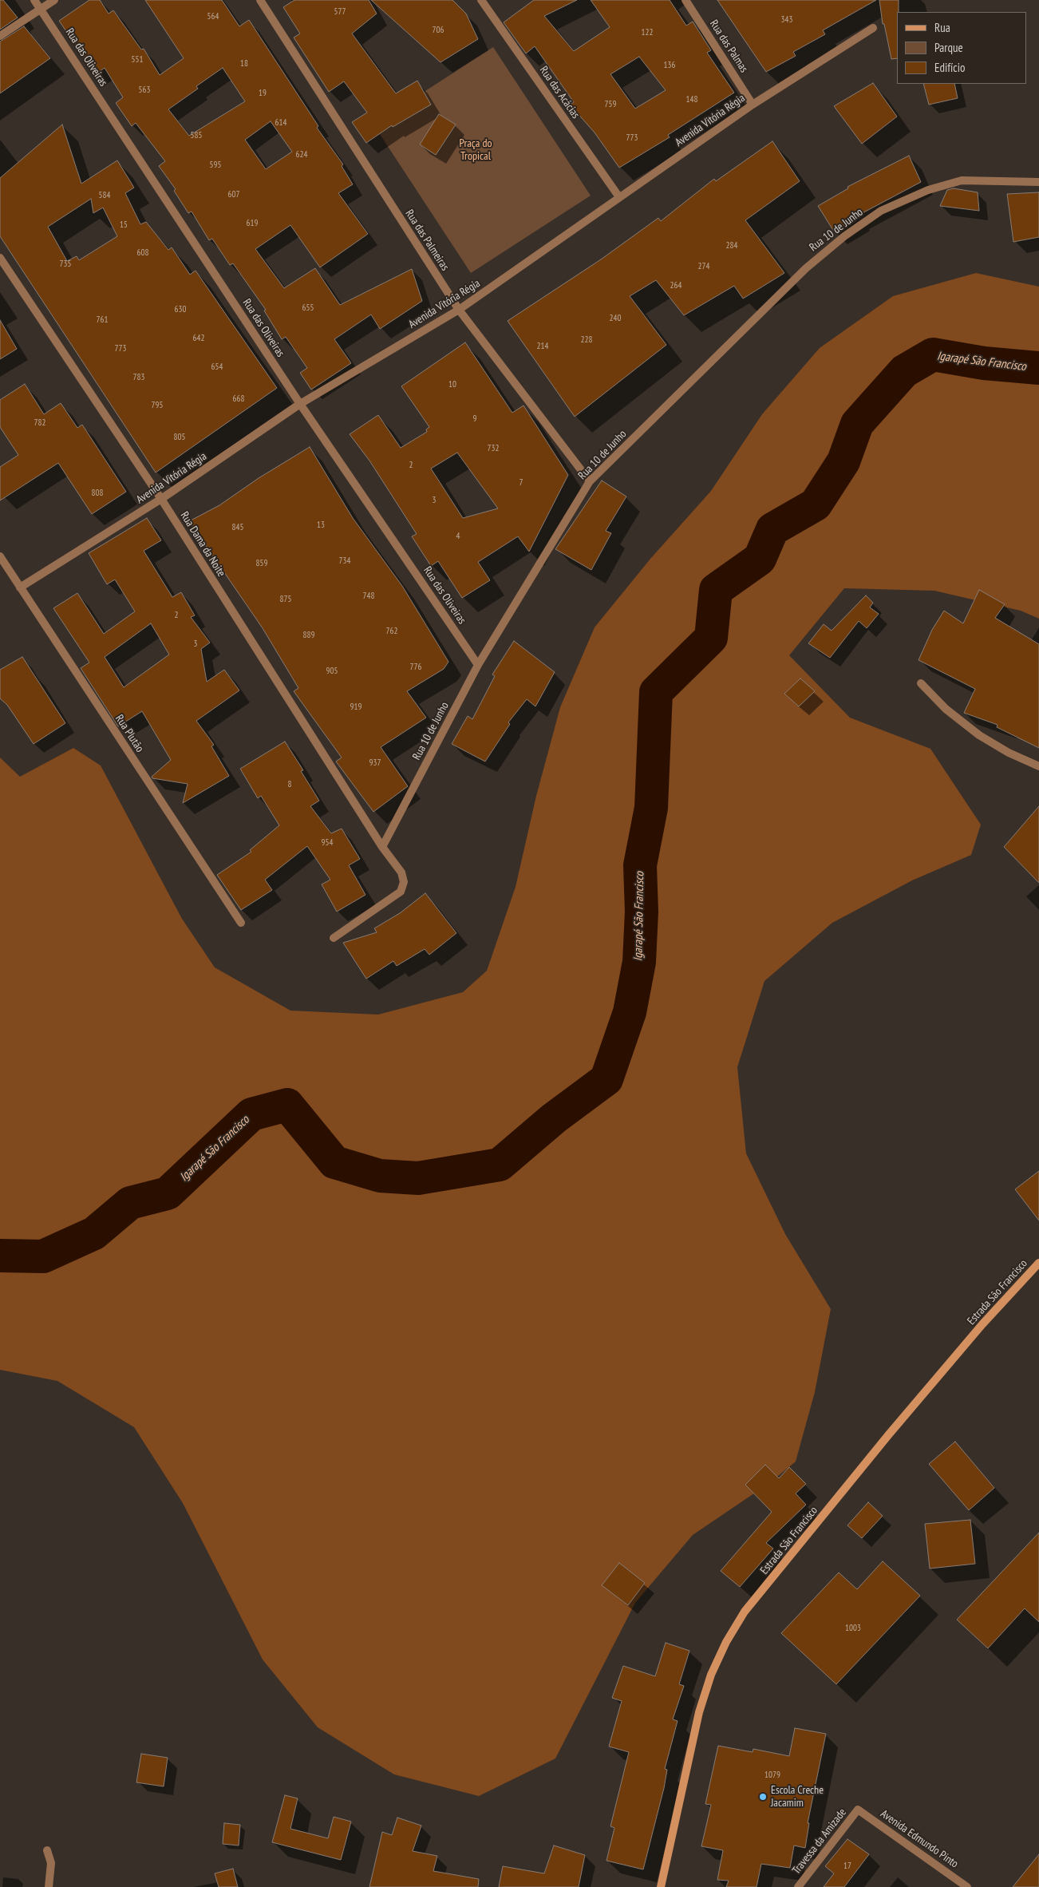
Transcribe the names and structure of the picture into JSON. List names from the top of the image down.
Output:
{
  "streets": {
    "street": [
      "Rua das Palmas",
      "Rua das Oliveiras",
      "Rua das Acácias",
      "Avenida Vitória Régia",
      "Rua 10 de Junho",
      "Rua das Palmeiras",
      "Rua Dama da Noite",
      "Rua Plutão",
      "Estrada São Francisco",
      "Avenida Edmundo Pinto",
      "Travessa da Amizade"
    ]
  },
  "crossings": [
    ["Rua das Palmas", "Avenida Vitória Régia"],
    ["Rua das Oliveiras", "Avenida Vitória Régia"],
    ["Rua das Oliveiras", "Rua 10 de Junho"],
    ["Rua das Acácias", "Avenida Vitória Régia"],
    ["Avenida Vitória Régia", "Rua das Palmeiras"],
    ["Avenida Vitória Régia", "Rua Dama da Noite"],
    ["Avenida Vitória Régia", "Rua Plutão"],
    ["Rua 10 de Junho", "Rua das Palmeiras"],
    ["Rua 10 de Junho", "Rua Dama da Noite"],
    ["Avenida Edmundo Pinto", "Travessa da Amizade"]
  ],
  "water": ["Igarapé São Francisco"],
  "parks": ["Praça do Tropical"],
  "places": ["Escola Creche Jacamim"],
  "house_numbers": [
    "577",
    "564",
    "343",
    "706",
    "122",
    "551",
    "18",
    "136",
    "563",
    "19",
    "148",
    "759",
    "614",
    "585",
    "773",
    "624",
    "595",
    "607",
    "584",
    "619",
    "15",
    "284",
    "608",
    "735",
    "274",
    "264",
    "655",
    "630",
    "240",
    "761",
    "642",
    "228",
    "214",
    "773",
    "654",
    "783",
    "10",
    "668",
    "795",
    "9",
    "782",
    "805",
    "732",
    "2",
    "7",
    "808",
    "3",
    "13",
    "845",
    "4",
    "734",
    "859",
    "748",
    "875",
    "2",
    "762",
    "889",
    "3",
    "776",
    "905",
    "919",
    "937",
    "8",
    "954",
    "1003",
    "1079",
    "17"
  ],
  "legend": ["Rua", "Parque", "Edifício"]
}
